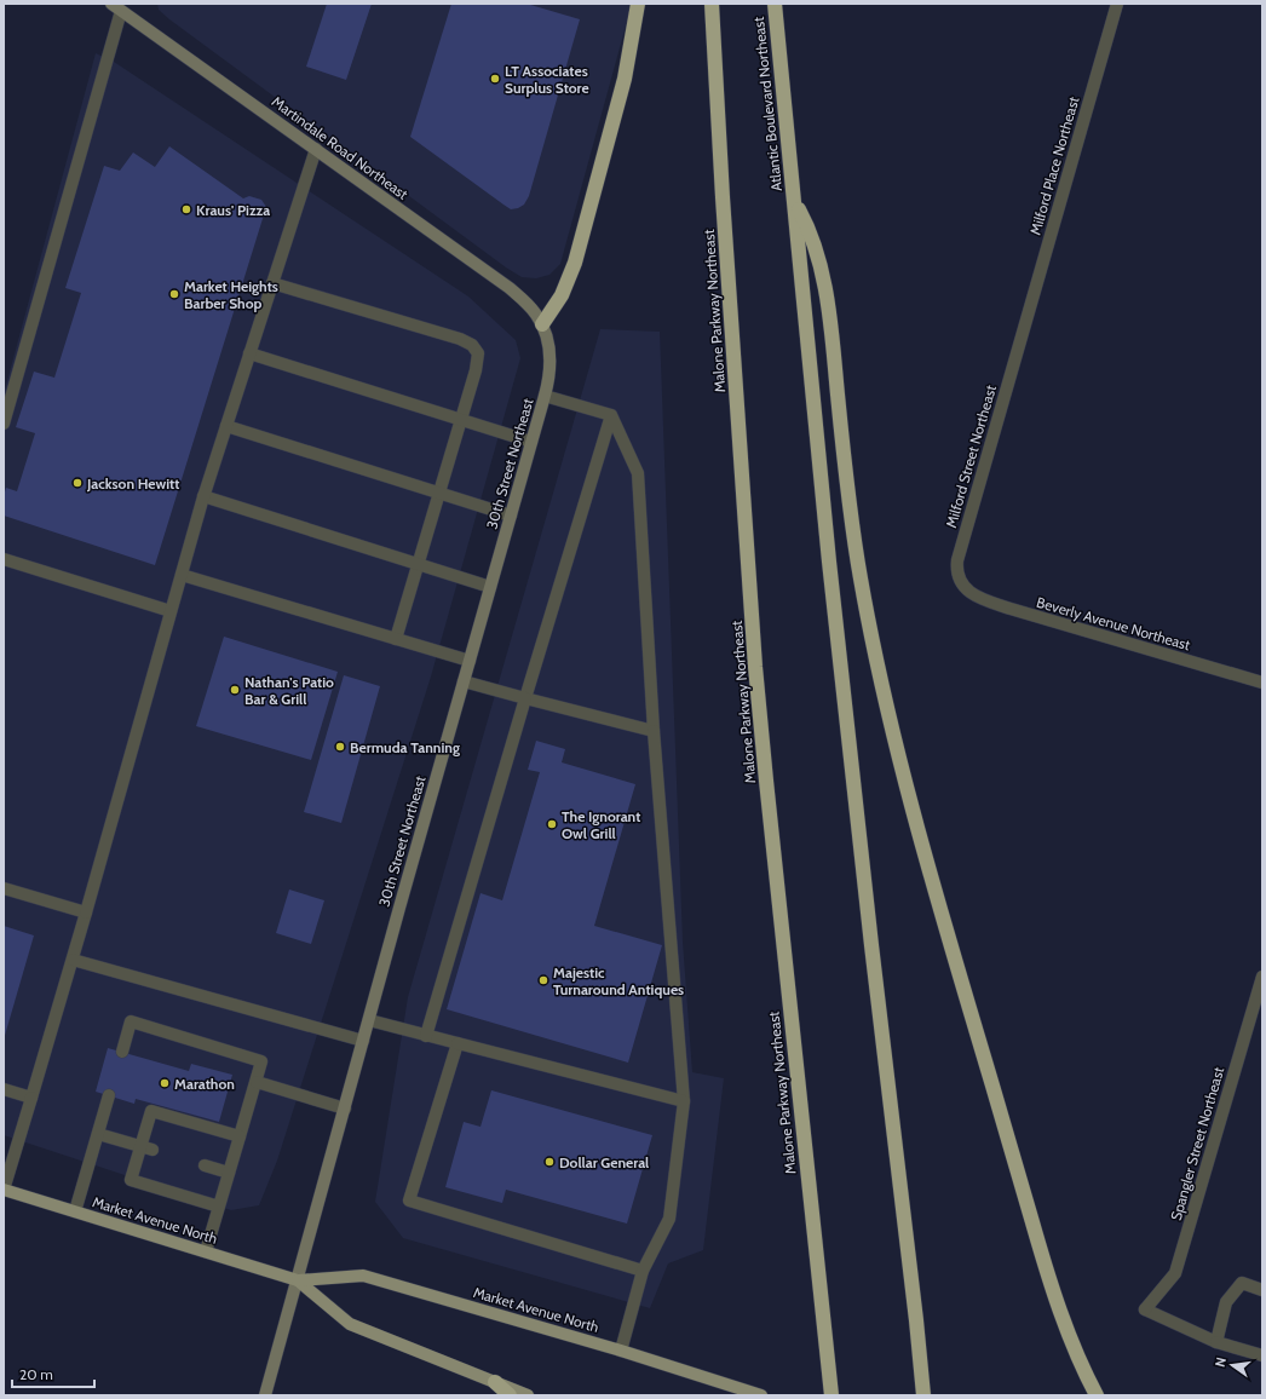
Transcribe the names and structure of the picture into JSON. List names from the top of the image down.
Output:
{
  "streets": {
    "highway": ["Atlantic Boulevard Northeast", "Malone Parkway Northeast"],
    "main road": ["Martindale Road Northeast", "30th Street Northeast", "Market Avenue North"],
    "street": [
      "Milford Place Northeast",
      "Milford Street Northeast",
      "Beverly Avenue Northeast",
      "Spangler Street Northeast"
    ]
  },
  "crossings": [
    ["Martindale Road Northeast", "30th Street Northeast"],
    ["Milford Place Northeast", "Milford Street Northeast"],
    ["Milford Street Northeast", "Beverly Avenue Northeast"],
    ["30th Street Northeast", "Market Avenue North"]
  ],
  "places": [
    "LT Associates Surplus Store",
    "Kraus' Pizza",
    "Market Heights Barber Shop",
    "Jackson Hewitt",
    "Nathan's Patio Bar & Grill",
    "Bermuda Tanning",
    "The Ignorant Owl Grill",
    "Majestic Turnaround Antiques",
    "Marathon",
    "Dollar General"
  ],
  "scale_bar": "20 m",
  "north": "left"
}
